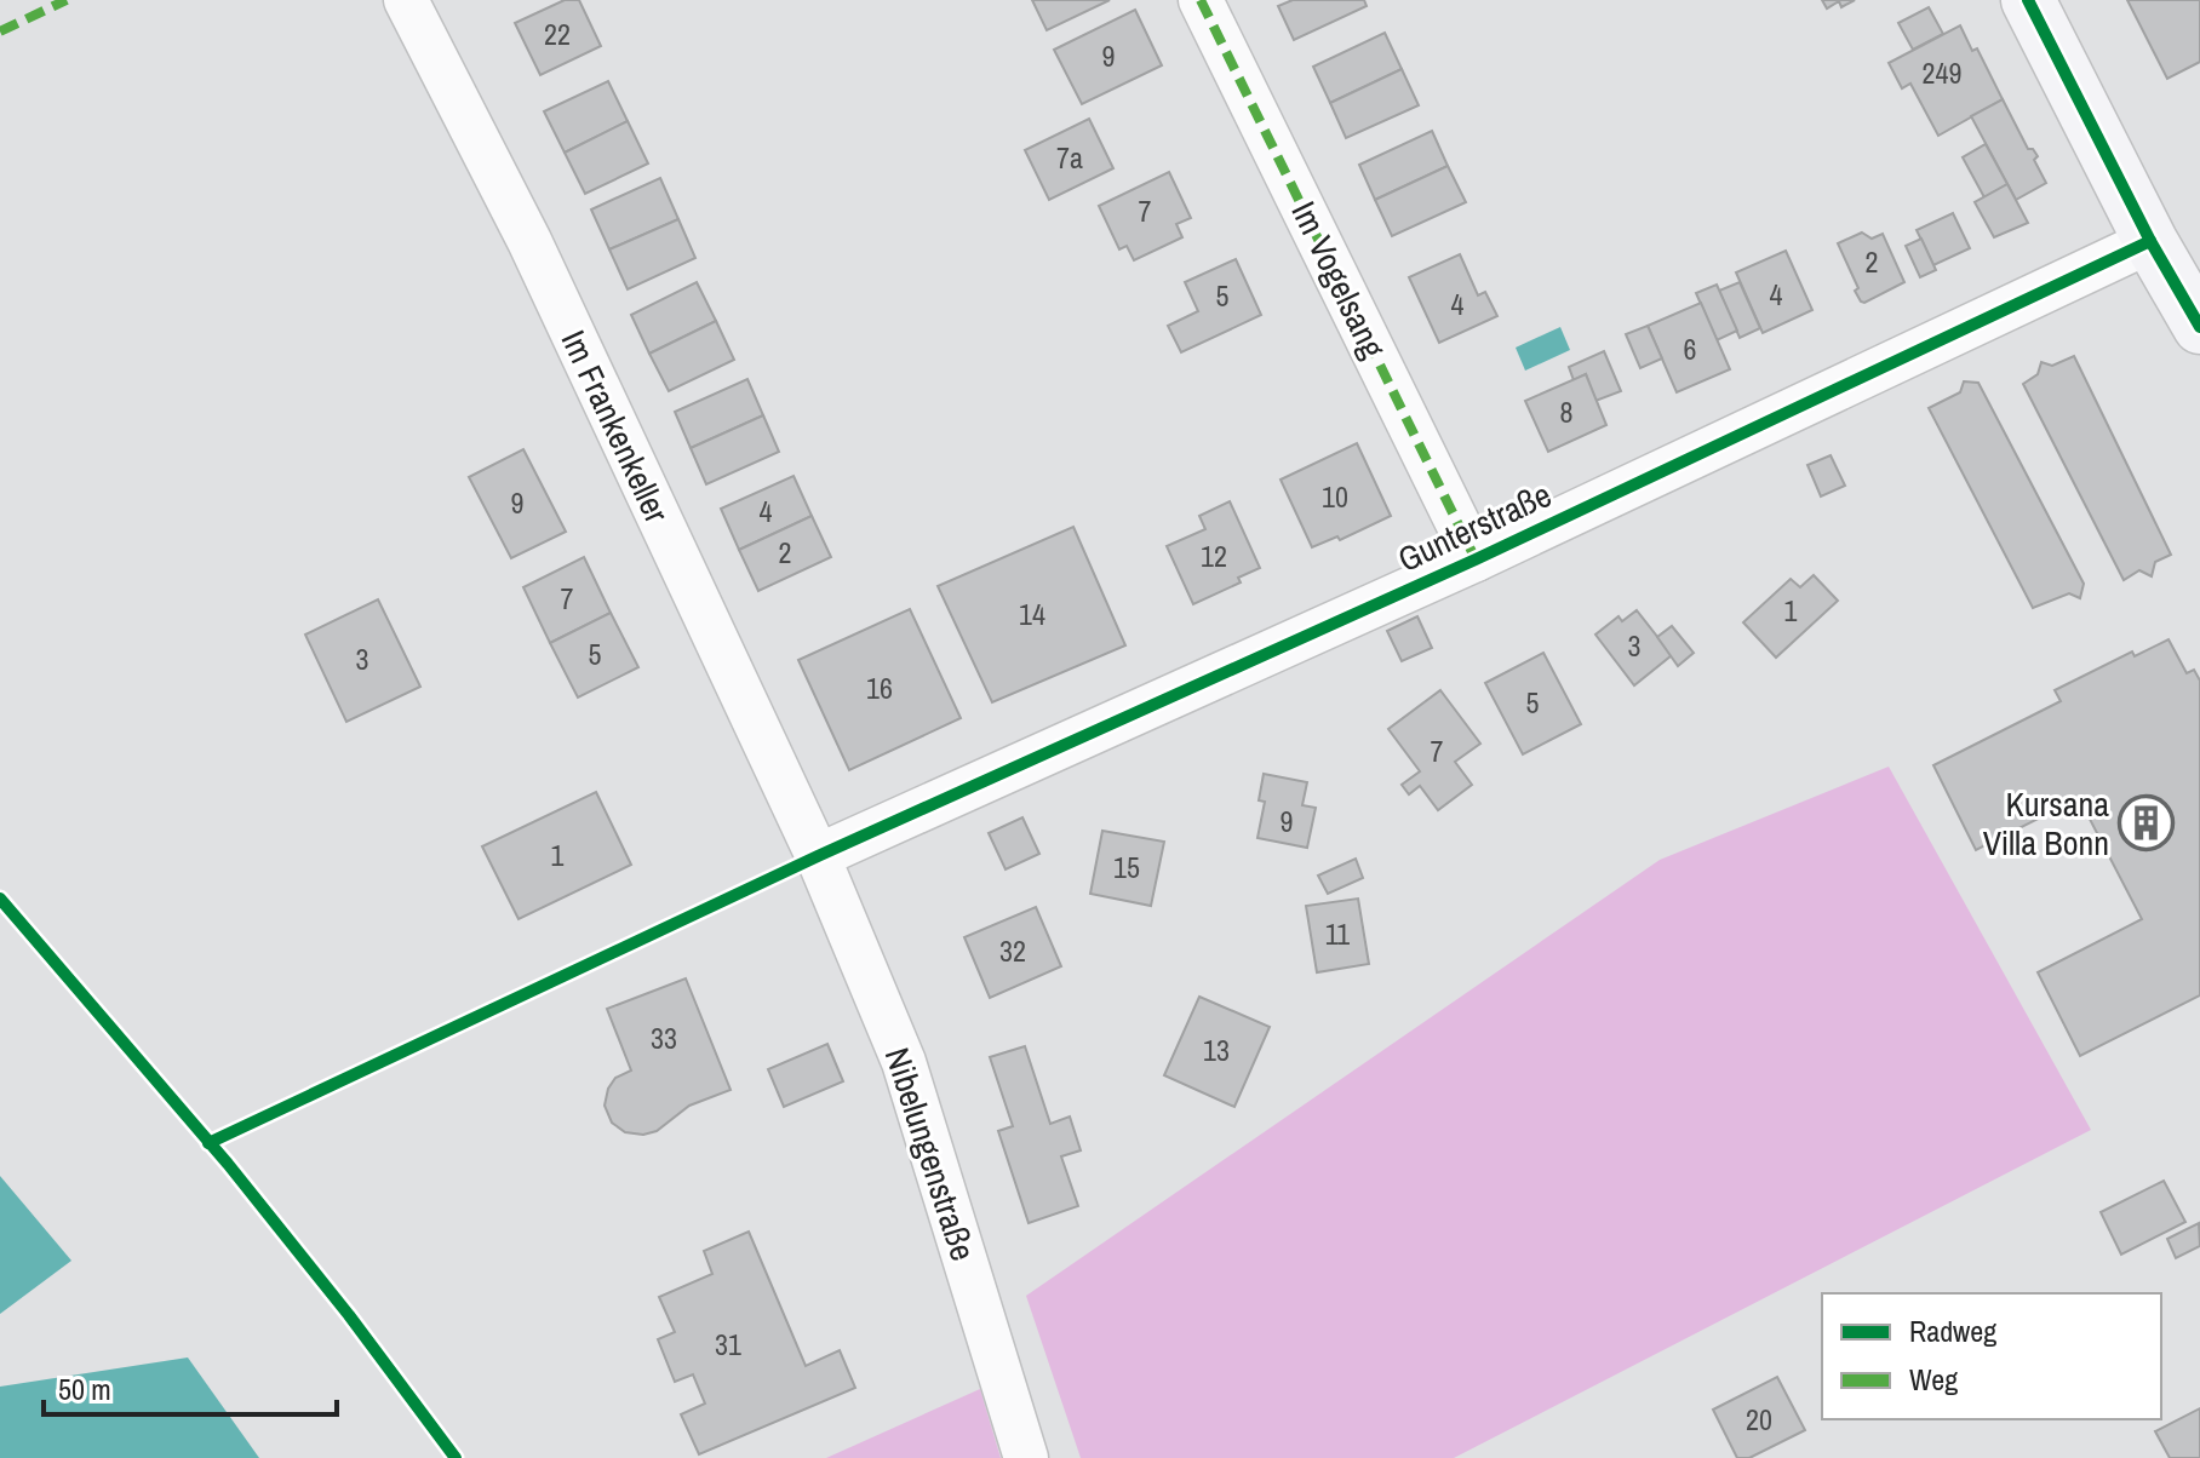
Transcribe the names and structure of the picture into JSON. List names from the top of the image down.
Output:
{
  "streets": {
    "street": [
      "Im Vogelsang",
      "Im Frankenkeller",
      "Gunterstraße",
      "Nibelungenstraße"
    ]
  },
  "crossings": [
    ["Im Vogelsang", "Gunterstraße"],
    ["Im Frankenkeller", "Gunterstraße"],
    ["Im Frankenkeller", "Nibelungenstraße"],
    ["Gunterstraße", "Nibelungenstraße"]
  ],
  "places": {
    "building": ["Kursana Villa Bonn"]
  },
  "house_numbers": [
    "22",
    "9",
    "249",
    "7a",
    "7",
    "2",
    "4",
    "5",
    "4",
    "6",
    "8",
    "10",
    "9",
    "4",
    "2",
    "12",
    "7",
    "1",
    "14",
    "3",
    "5",
    "3",
    "16",
    "5",
    "7",
    "9",
    "1",
    "15",
    "11",
    "32",
    "33",
    "13",
    "31",
    "20"
  ],
  "legend": ["Radweg", "Weg"],
  "scale_bar": "50 m"
}
